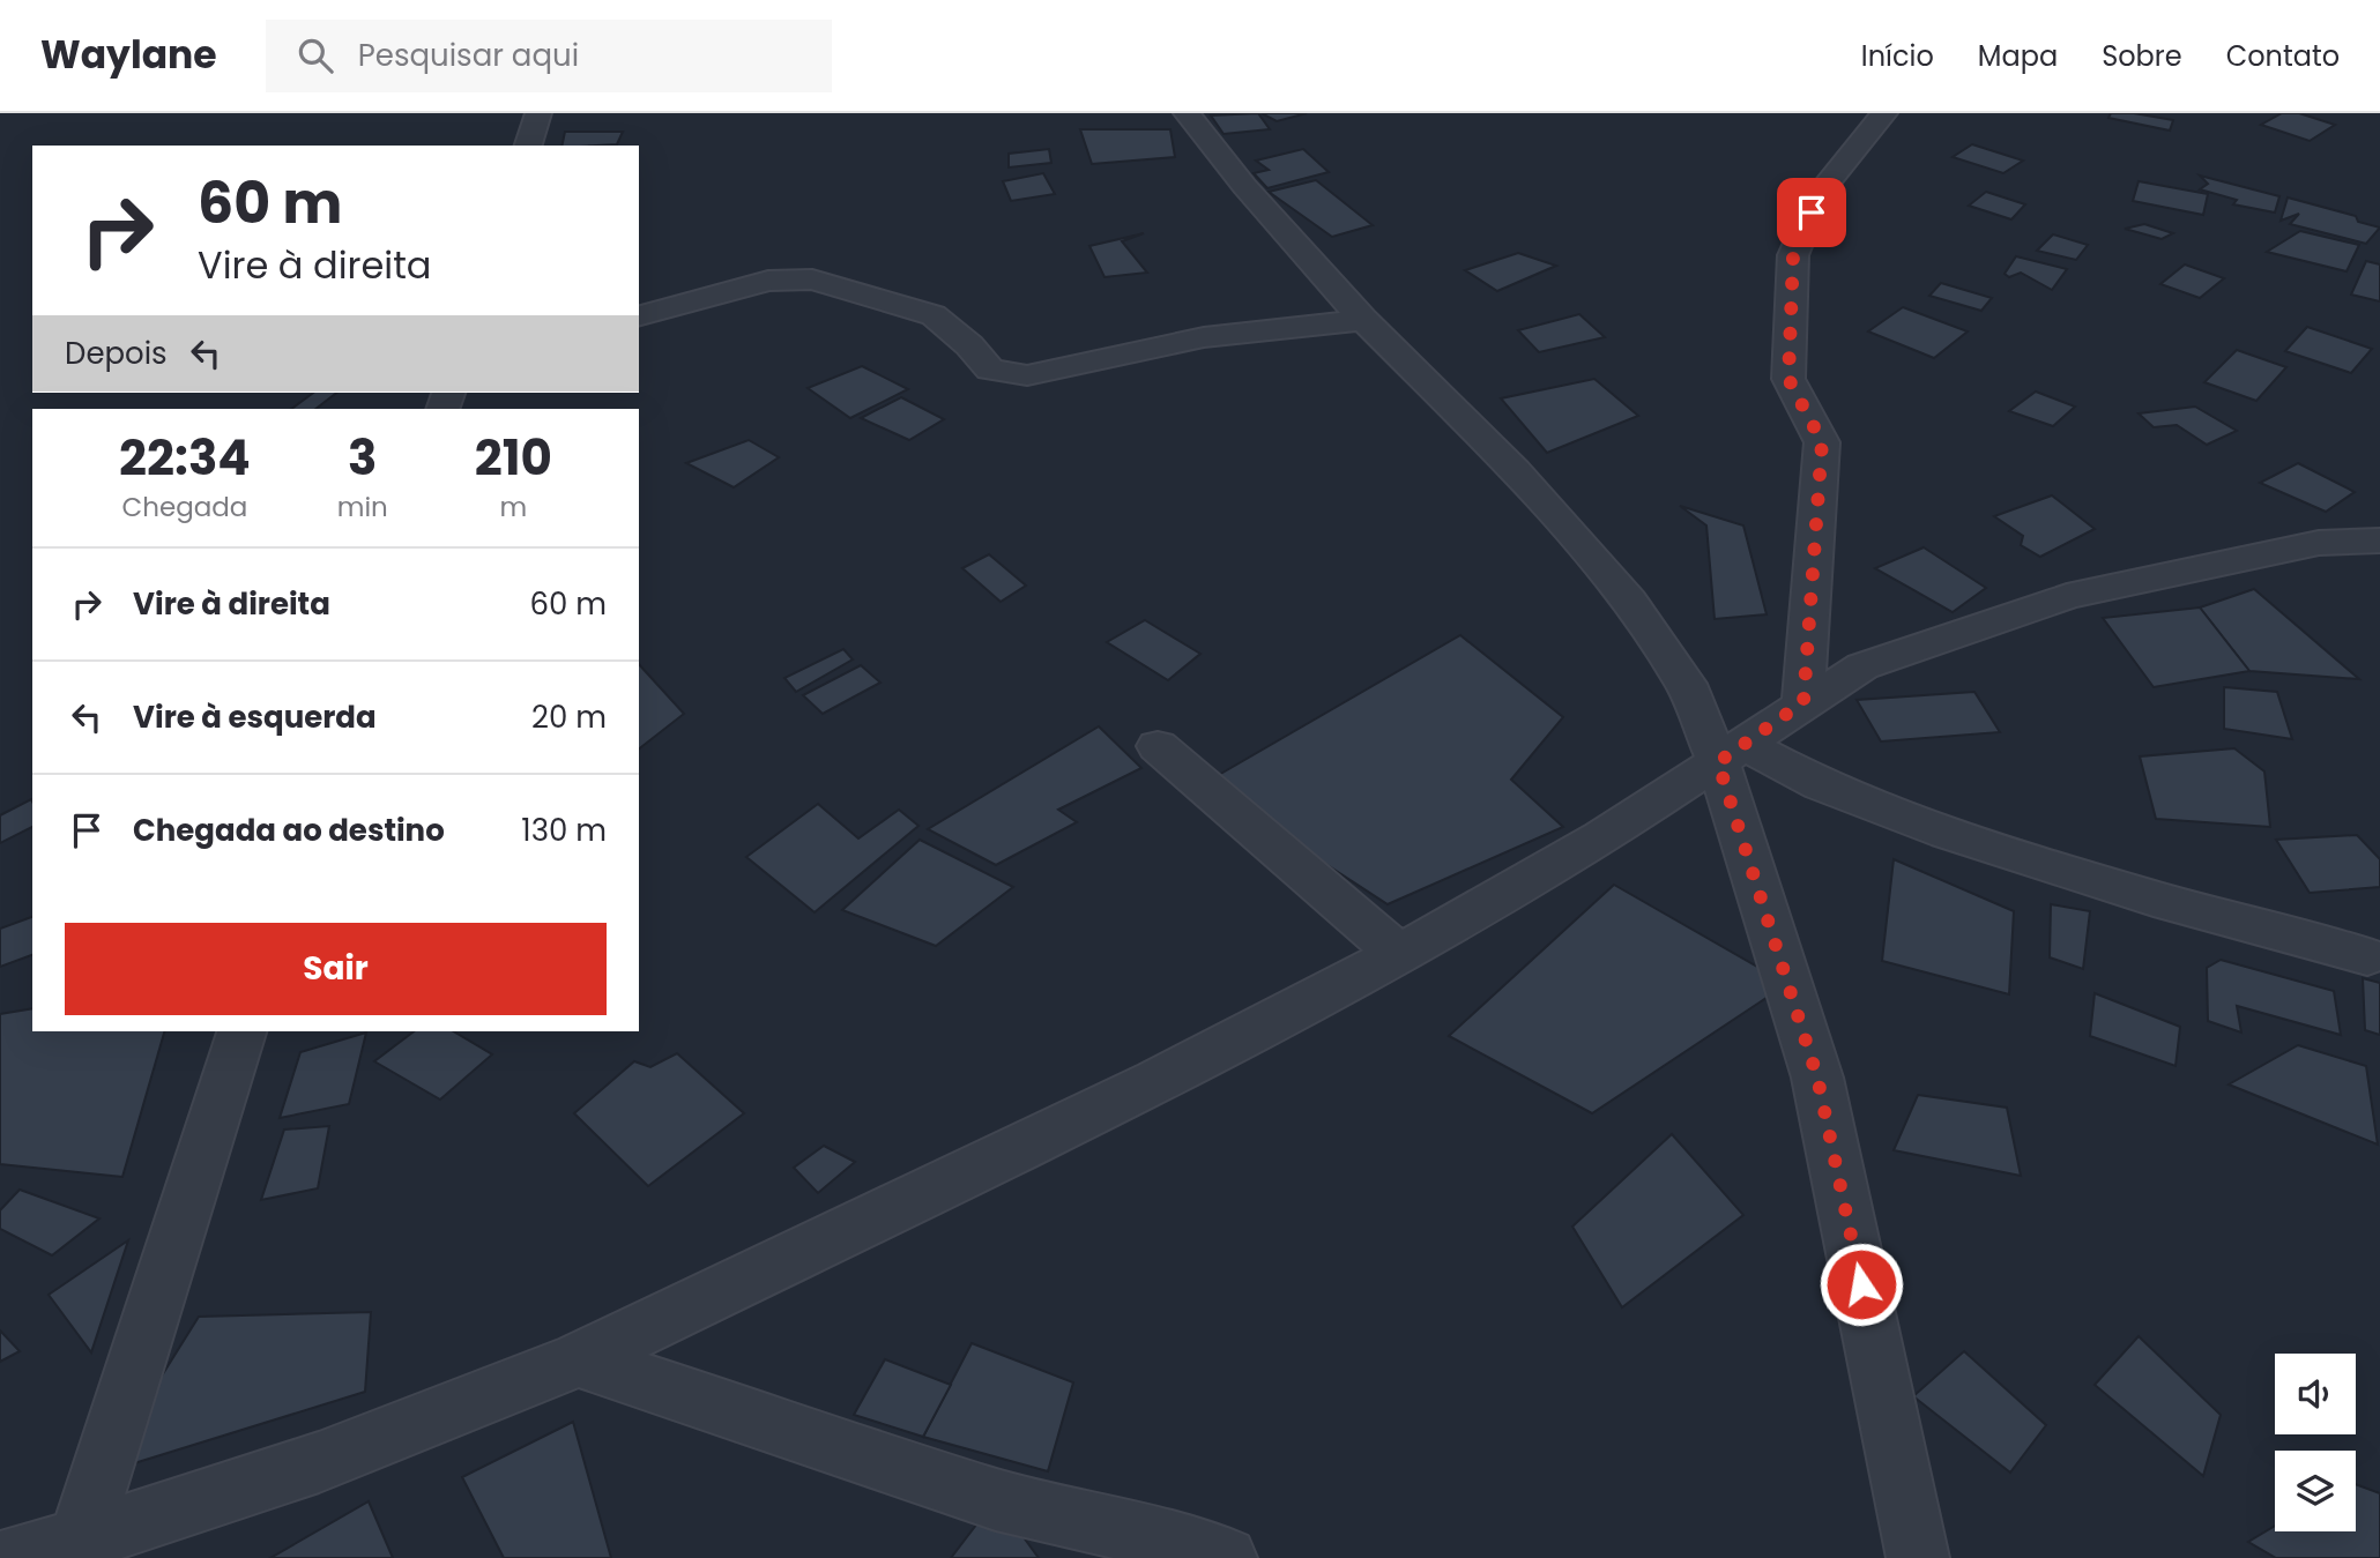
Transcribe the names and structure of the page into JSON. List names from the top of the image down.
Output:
{
  "page": {
    "header": "Waylane",
    "search": "Pesquisar aqui",
    "nav": [
      "Início",
      "Mapa",
      "Sobre",
      "Contato"
    ],
    "turn": ["60 m", "Vire à direita"],
    "then": "Depois",
    "eta": [
      "22:34",
      "Chegada",
      "3",
      "min",
      "210",
      "m"
    ],
    "list": [
      {
        "name": "Vire à direita",
        "value": "60 m"
      },
      {
        "name": "Vire à esquerda",
        "value": "20 m"
      },
      {
        "name": "Chegada ao destino",
        "value": "130 m"
      }
    ],
    "buttons": "Sair"
  }
}
